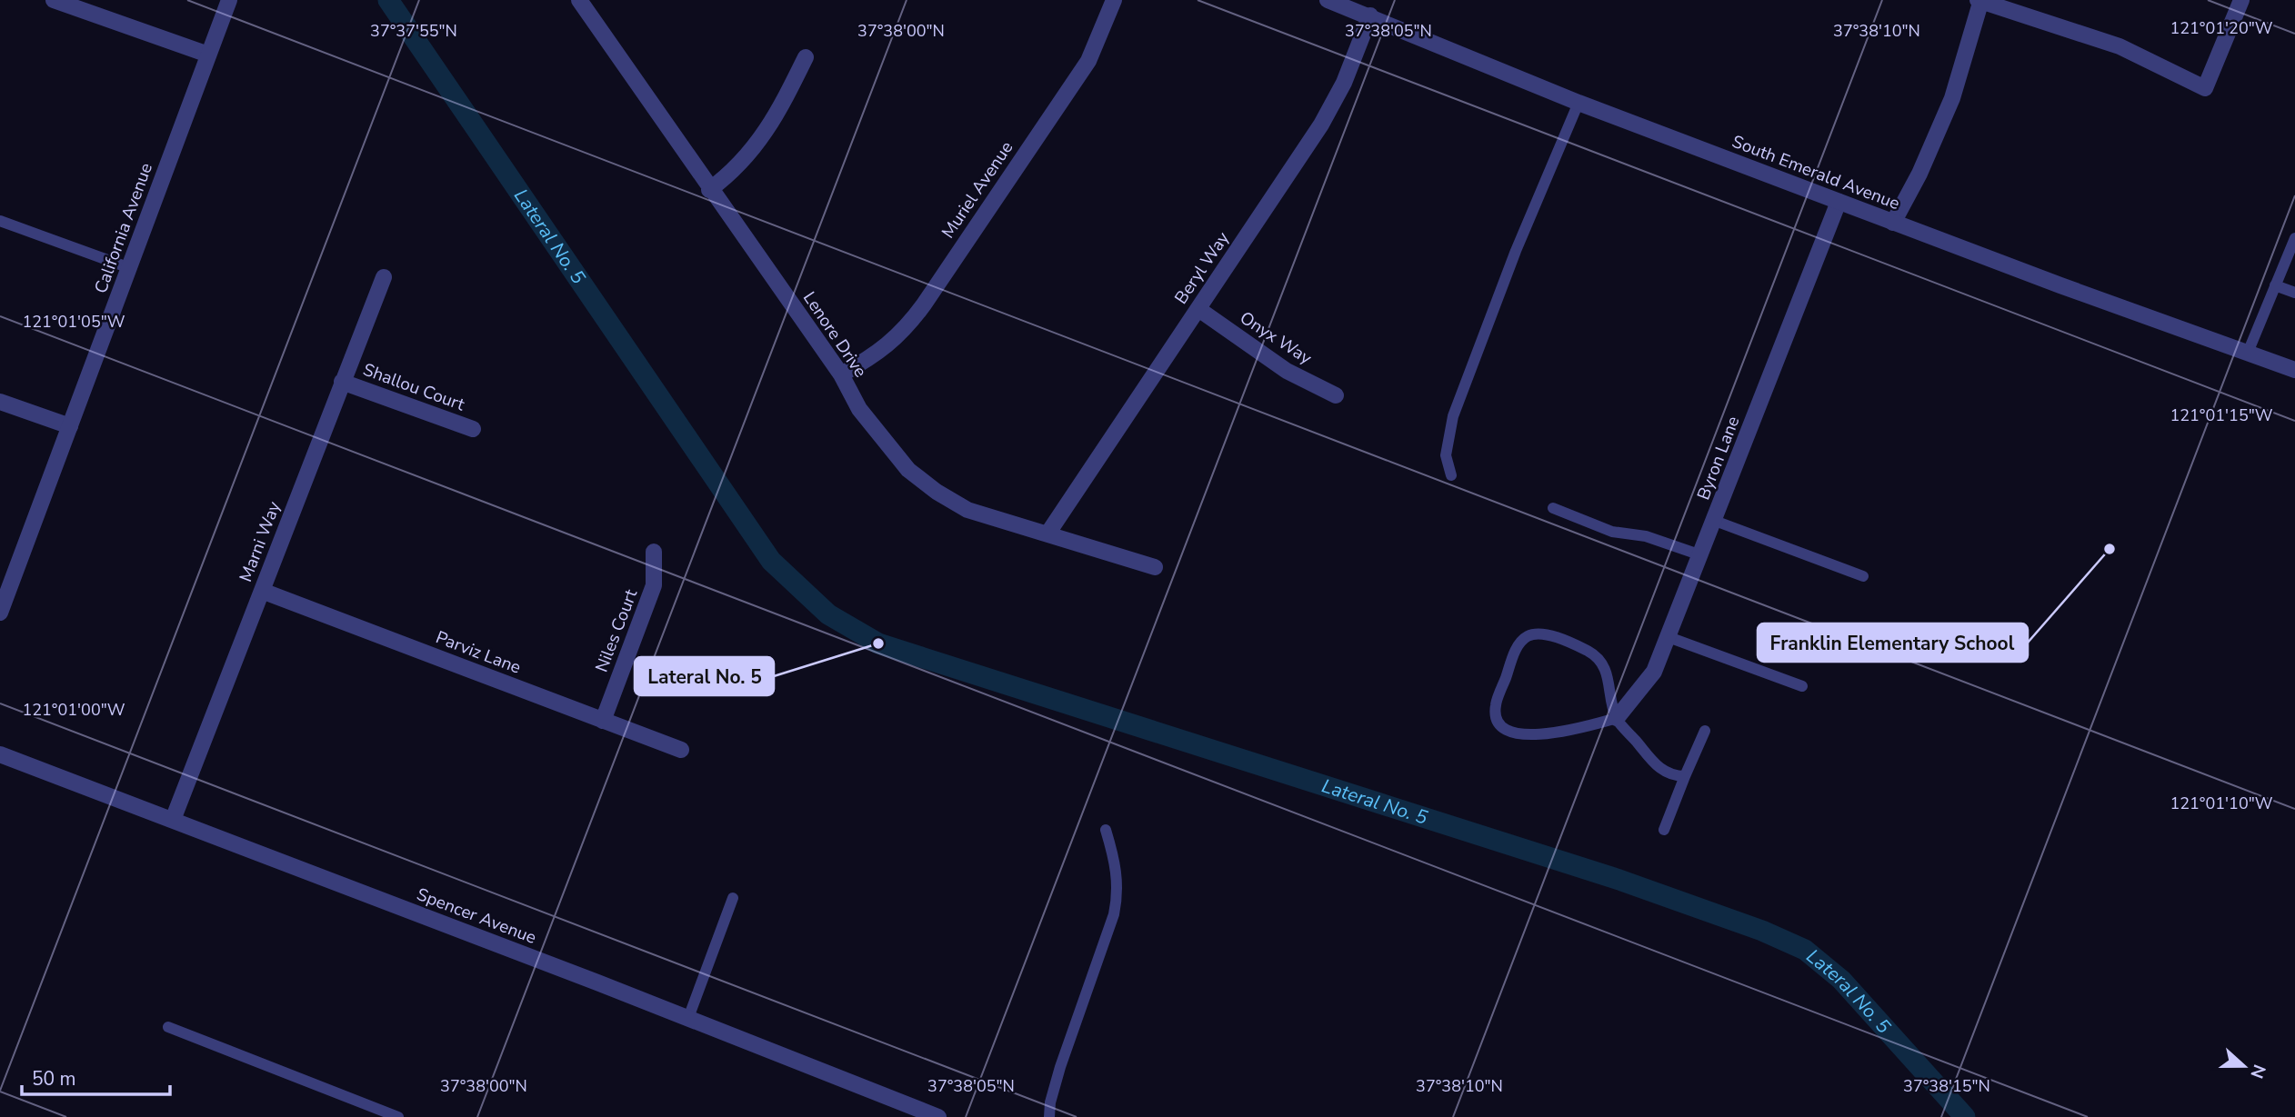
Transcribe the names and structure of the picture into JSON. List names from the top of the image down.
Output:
{
  "streets": {
    "street": [
      "South Emerald Avenue",
      "Muriel Avenue",
      "California Avenue",
      "Beryl Way",
      "Lenore Drive",
      "Onyx Way",
      "Shallou Court",
      "Byron Lane",
      "Marni Way",
      "Niles Court",
      "Parviz Lane",
      "Spencer Avenue"
    ]
  },
  "crossings": [
    ["South Emerald Avenue", "Beryl Way"],
    ["South Emerald Avenue", "Byron Lane"],
    ["Muriel Avenue", "Lenore Drive"],
    ["Beryl Way", "Lenore Drive"],
    ["Beryl Way", "Onyx Way"],
    ["Shallou Court", "Marni Way"],
    ["Marni Way", "Parviz Lane"],
    ["Marni Way", "Spencer Avenue"],
    ["Niles Court", "Parviz Lane"]
  ],
  "water": ["Lateral No. 5"],
  "places": ["Franklin Elementary School", "Lateral No. 5"],
  "scale_bar": "50 m",
  "north": "right",
  "coordinates": [
    "121°01'20\"W",
    "37°37'55\"N",
    "37°38'00\"N",
    "37°38'05\"N",
    "37°38'10\"N",
    "121°01'05\"W",
    "121°01'15\"W",
    "121°01'00\"W",
    "121°01'10\"W",
    "37°38'15\"N"
  ]
}
